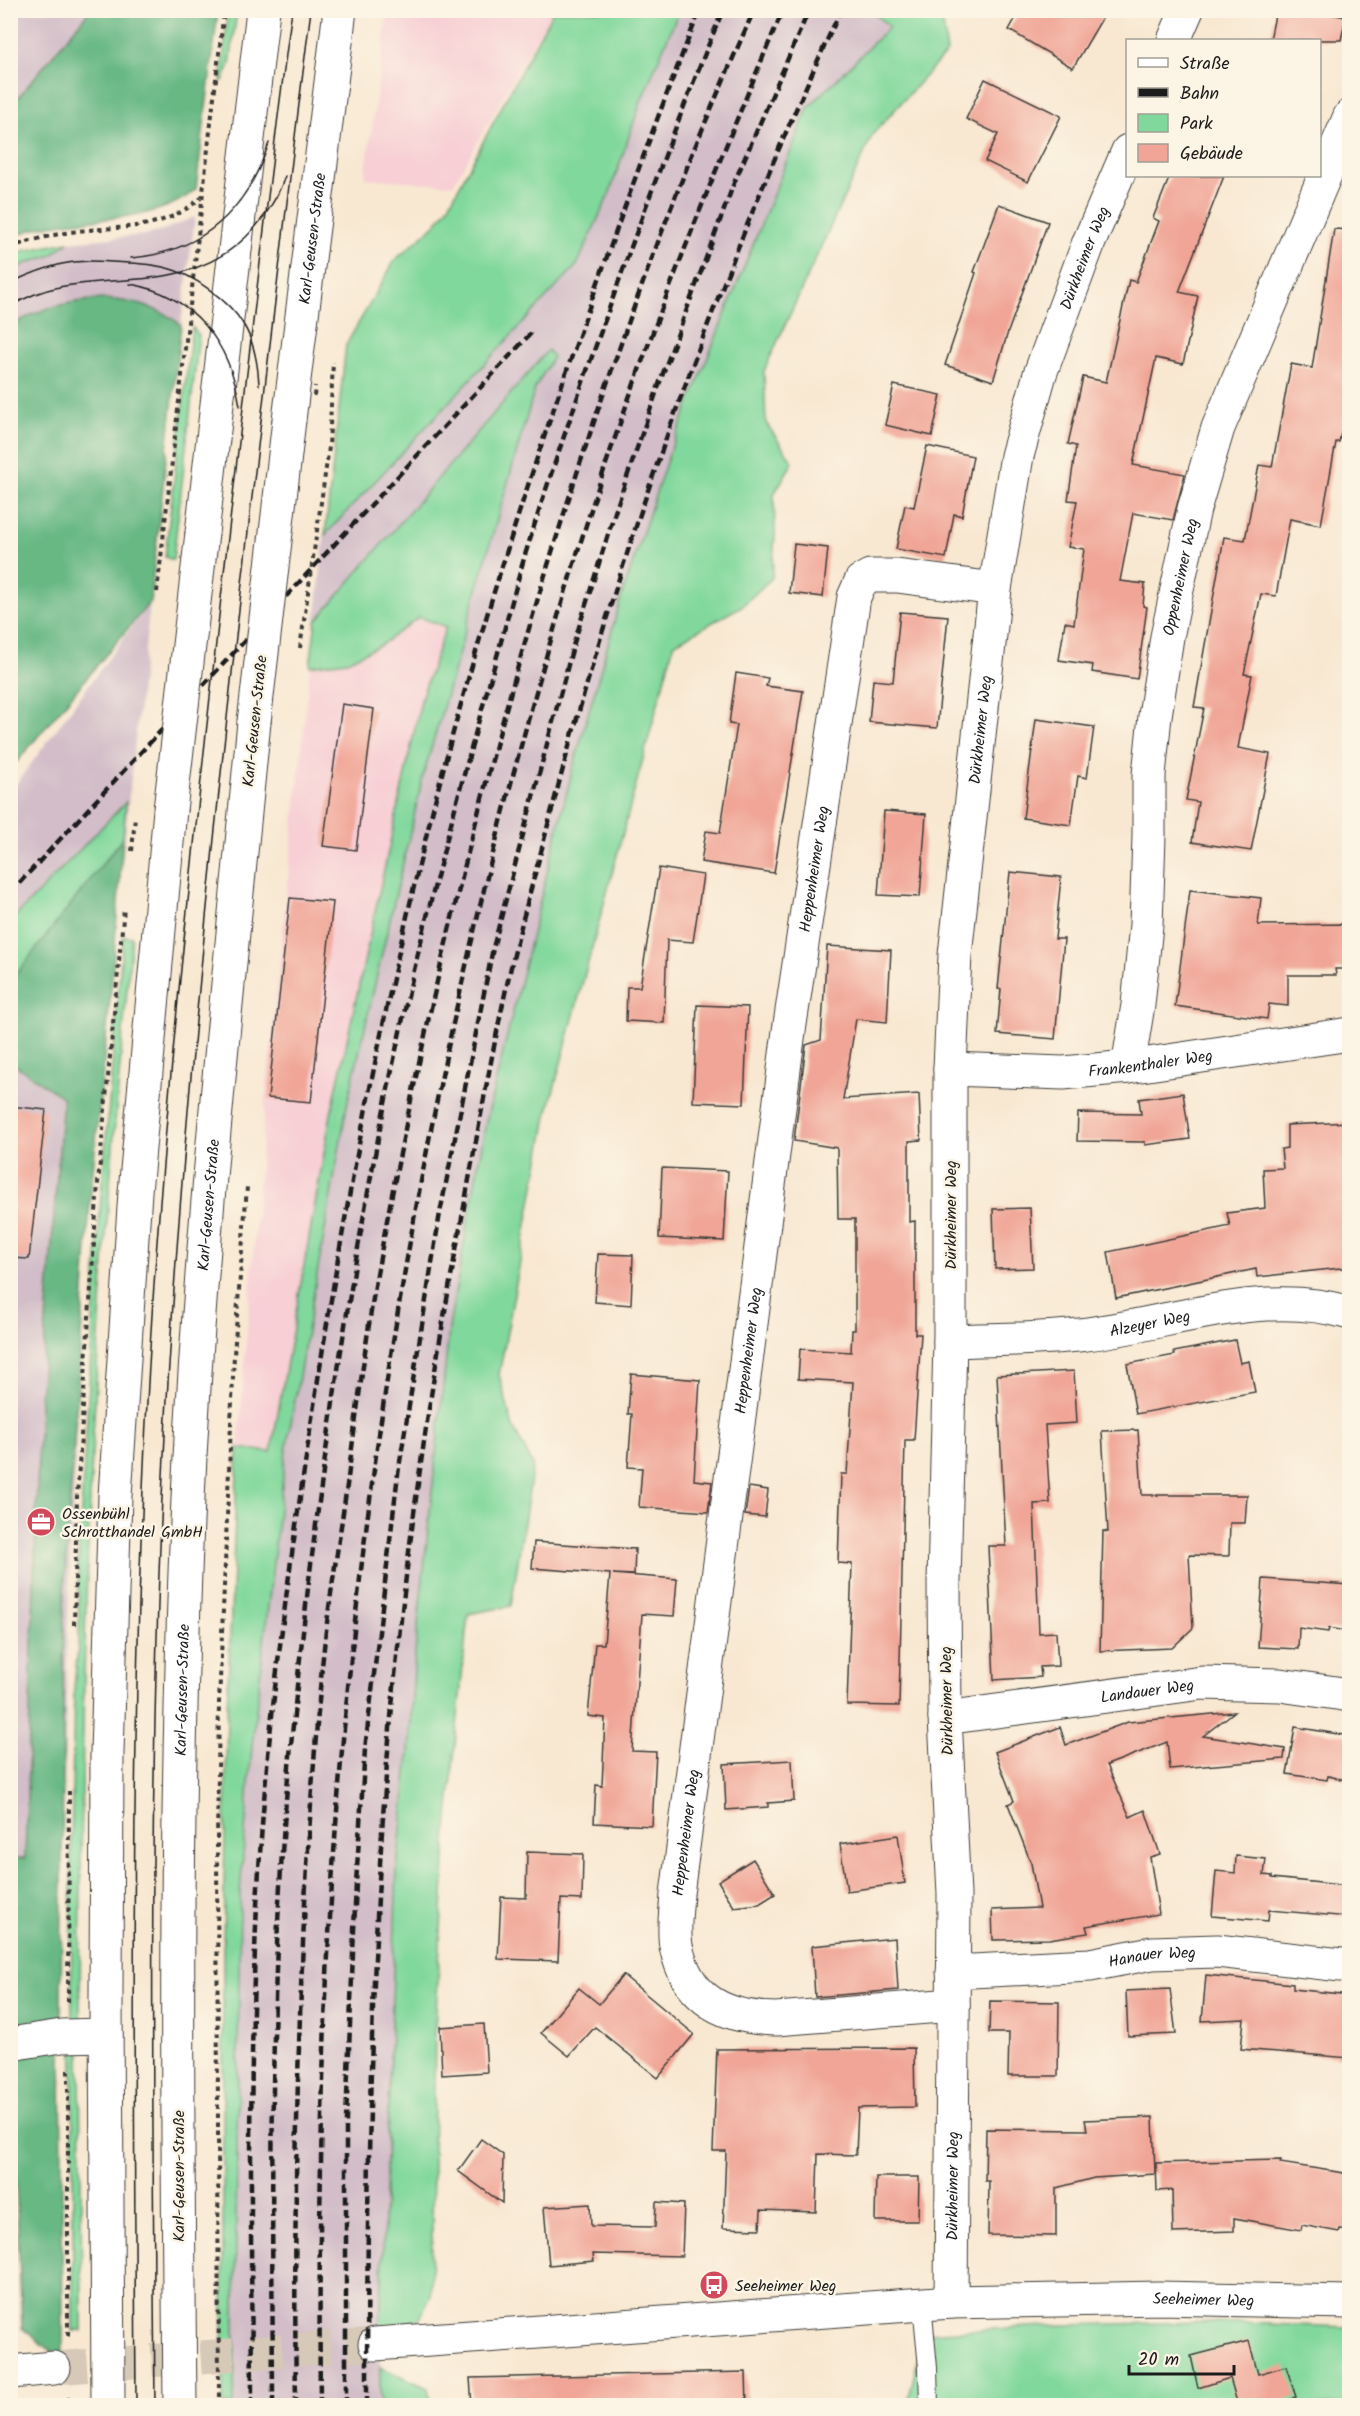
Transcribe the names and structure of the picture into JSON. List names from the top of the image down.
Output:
{
  "streets": {
    "street": [
      "Karl-Geusen-Straße",
      "Dürkheimer Weg",
      "Oppenheimer Weg",
      "Heppenheimer Weg",
      "Frankenthaler Weg",
      "Alzeyer Weg",
      "Landauer Weg",
      "Hanauer Weg",
      "Seeheimer Weg"
    ]
  },
  "crossings": [
    ["Dürkheimer Weg", "Heppenheimer Weg"],
    ["Dürkheimer Weg", "Frankenthaler Weg"],
    ["Dürkheimer Weg", "Alzeyer Weg"],
    ["Dürkheimer Weg", "Landauer Weg"],
    ["Dürkheimer Weg", "Hanauer Weg"],
    ["Dürkheimer Weg", "Seeheimer Weg"],
    ["Oppenheimer Weg", "Frankenthaler Weg"]
  ],
  "places": {
    "office": ["Ossenbühl Schrotthandel GmbH"],
    "bus stop": ["Seeheimer Weg"]
  },
  "legend": [
    "Straße",
    "Bahn",
    "Park",
    "Gebäude"
  ],
  "scale_bar": "20 m"
}
